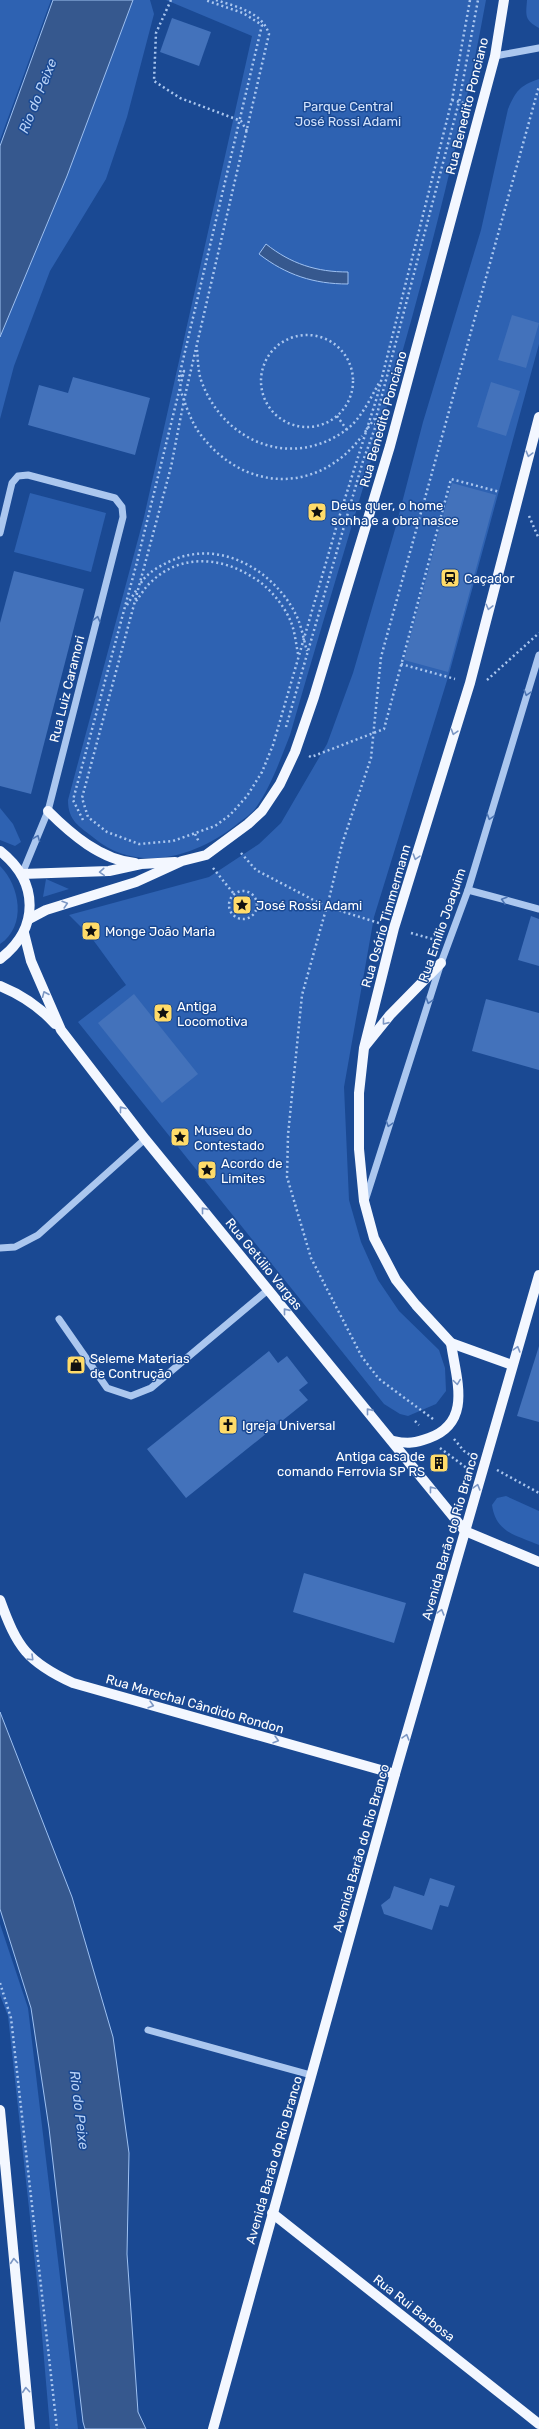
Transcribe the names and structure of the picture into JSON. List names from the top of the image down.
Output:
{
  "streets": {
    "main road": [
      "Rua Benedito Ponciano",
      "Rua Osório Timmermann",
      "Rua Getúlio Vargas",
      "Avenida Barão do Rio Branco",
      "Rua Marechal Cândido Rondon",
      "Rua Rui Barbosa"
    ],
    "street": ["Rua Luiz Caramori", "Rua Emílio Joaquim"]
  },
  "crossings": [
    ["Rua Benedito Ponciano", "Rua Luiz Caramori"],
    ["Rua Osório Timmermann", "Rua Emílio Joaquim"],
    ["Rua Osório Timmermann", "Avenida Barão do Rio Branco"],
    ["Rua Getúlio Vargas", "Avenida Barão do Rio Branco"],
    ["Avenida Barão do Rio Branco", "Rua Marechal Cândido Rondon"],
    ["Avenida Barão do Rio Branco", "Rua Rui Barbosa"]
  ],
  "one_way": [
    "Rua Osório Timmermann",
    "Rua Emílio Joaquim",
    "Rua Getúlio Vargas",
    "Rua Marechal Cândido Rondon"
  ],
  "water": ["Rio do Peixe"],
  "parks": ["Parque Central José Rossi Adami"],
  "places": {
    "place": [
      "Deus quer, o home sonha e a obra nasce",
      "José Rossi Adami",
      "Monge João Maria",
      "Antiga Locomotiva",
      "Museu do Contestado",
      "Acordo de Limites"
    ],
    "station": ["Caçador"],
    "shop": ["Seleme Materias de Contrução"],
    "church": ["Igreja Universal"],
    "building": ["Antiga casa de comando Ferrovia SP RS"]
  }
}
